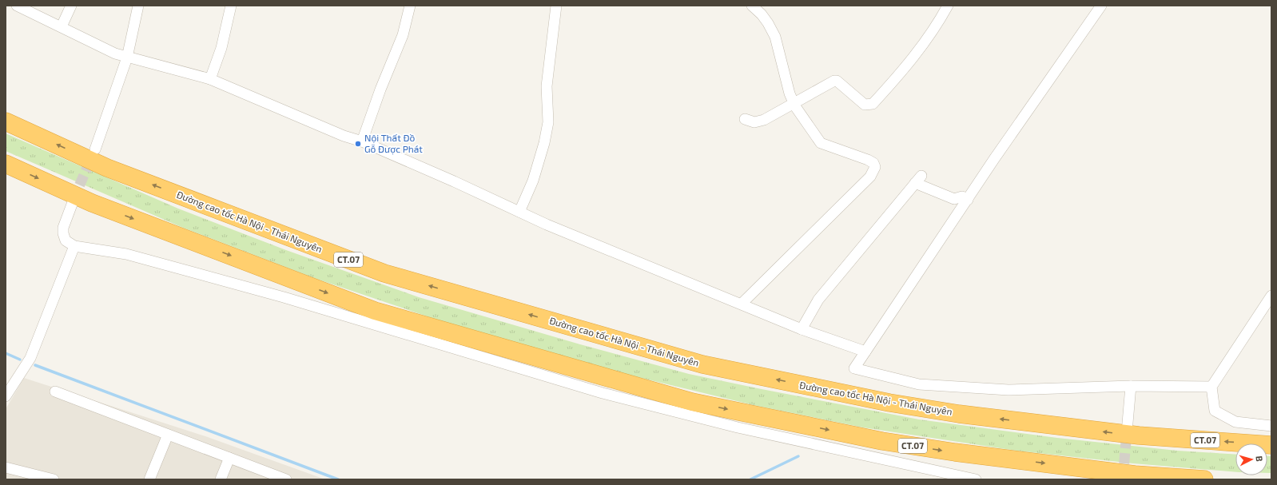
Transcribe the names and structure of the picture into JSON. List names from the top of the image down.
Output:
{
  "streets": {
    "highway": ["Đường cao tốc Hà Nội - Thái Nguyên", "CT.07"]
  },
  "places": ["Nội Thất Đồ Gỗ Được Phát"],
  "north": "right"
}
